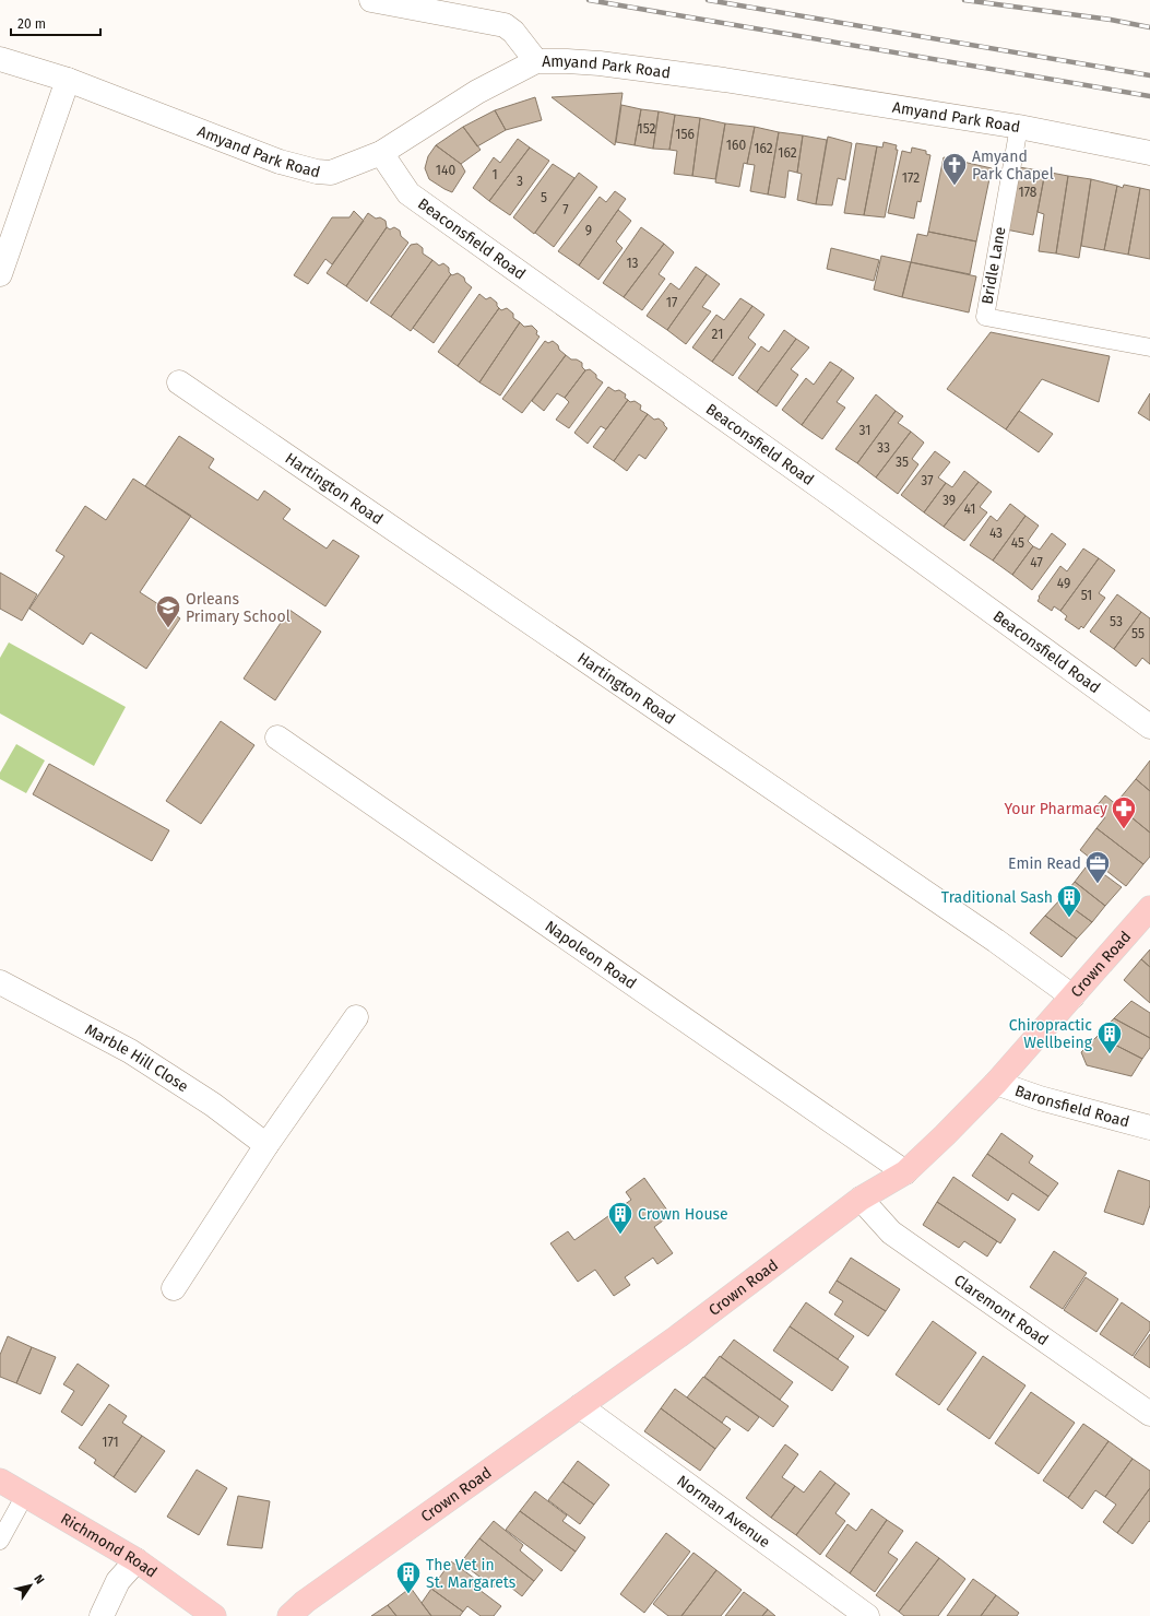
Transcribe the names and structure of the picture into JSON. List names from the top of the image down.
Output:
{
  "streets": {
    "main road": ["Crown Road", "Richmond Road"],
    "street": [
      "Amyand Park Road",
      "Beaconsfield Road",
      "Hartington Road",
      "Napoleon Road",
      "Marble Hill Close",
      "Baronsfield Road",
      "Claremont Road",
      "Norman Avenue"
    ],
    "lane": ["Bridle Lane"]
  },
  "crossings": [
    ["Amyand Park Road", "Beaconsfield Road"],
    ["Amyand Park Road", "Bridle Lane"],
    ["Hartington Road", "Crown Road"],
    ["Napoleon Road", "Crown Road"],
    ["Crown Road", "Baronsfield Road"],
    ["Crown Road", "Claremont Road"],
    ["Crown Road", "Norman Avenue"]
  ],
  "places": {
    "church": ["Amyand Park Chapel"],
    "school or university": ["Orleans Primary School"],
    "pharmacy": ["Your Pharmacy"],
    "office": ["Emin Read"],
    "building": [
      "Traditional Sash",
      "Chiropractic Wellbeing",
      "Crown House",
      "The Vet in St. Margarets"
    ]
  },
  "house_numbers": [
    "152",
    "156",
    "160",
    "162",
    "162",
    "140",
    "1",
    "172",
    "3",
    "178",
    "5",
    "7",
    "9",
    "13",
    "17",
    "21",
    "31",
    "33",
    "35",
    "37",
    "39",
    "41",
    "43",
    "45",
    "47",
    "49",
    "51",
    "53",
    "55",
    "171"
  ],
  "scale_bar": "20 m",
  "north": "top right"
}
